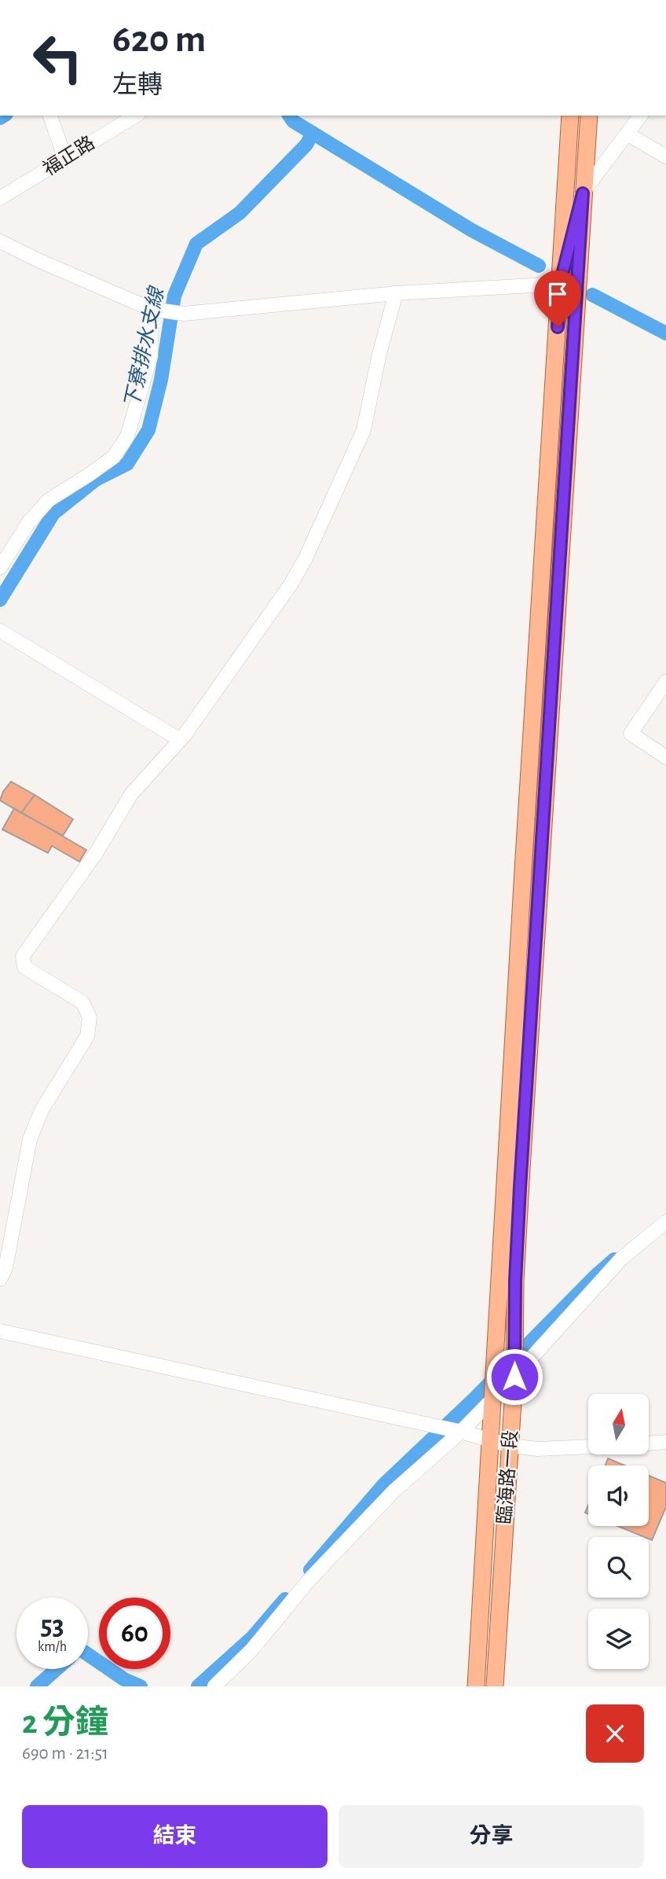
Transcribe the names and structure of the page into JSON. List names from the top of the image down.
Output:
{
  "streets": {
    "main road": ["臨海路一段"],
    "street": ["福正路"]
  },
  "water": ["下寮排水支線"],
  "north": "top",
  "page": {
    "turn": ["620 m", "左轉"],
    "speed": "53 km/h",
    "limit": "60",
    "heading": ["2 分鐘", "690 m · 21:51"],
    "buttons": ["結束", "分享"]
  }
}
